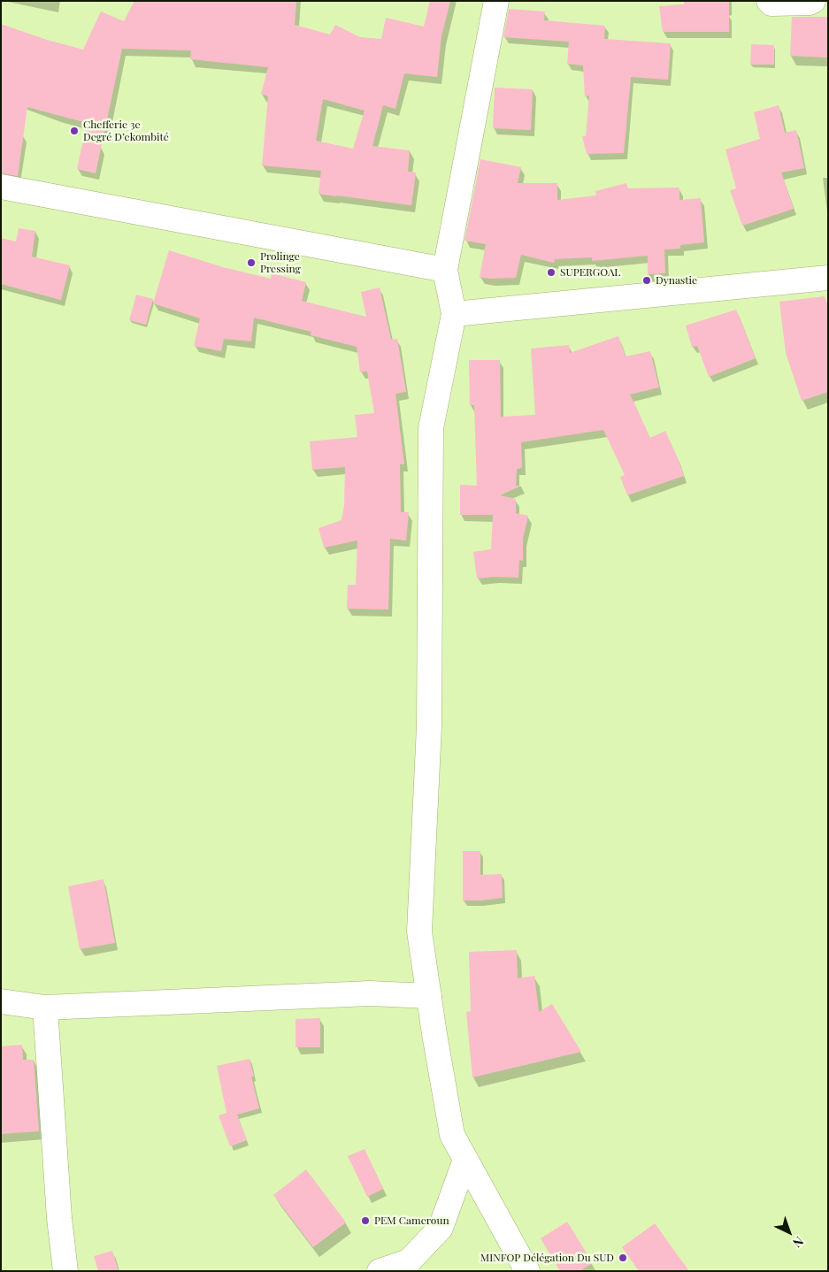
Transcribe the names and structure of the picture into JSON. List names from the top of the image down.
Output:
{
  "places": [
    "Chefferie 3e Degré D’ekombité",
    "Prolinge Pressing",
    "SUPERGOAL",
    "Dynastie",
    "PEM Cameroun",
    "MINFOP Délégation Du SUD"
  ],
  "north": "bottom right"
}
